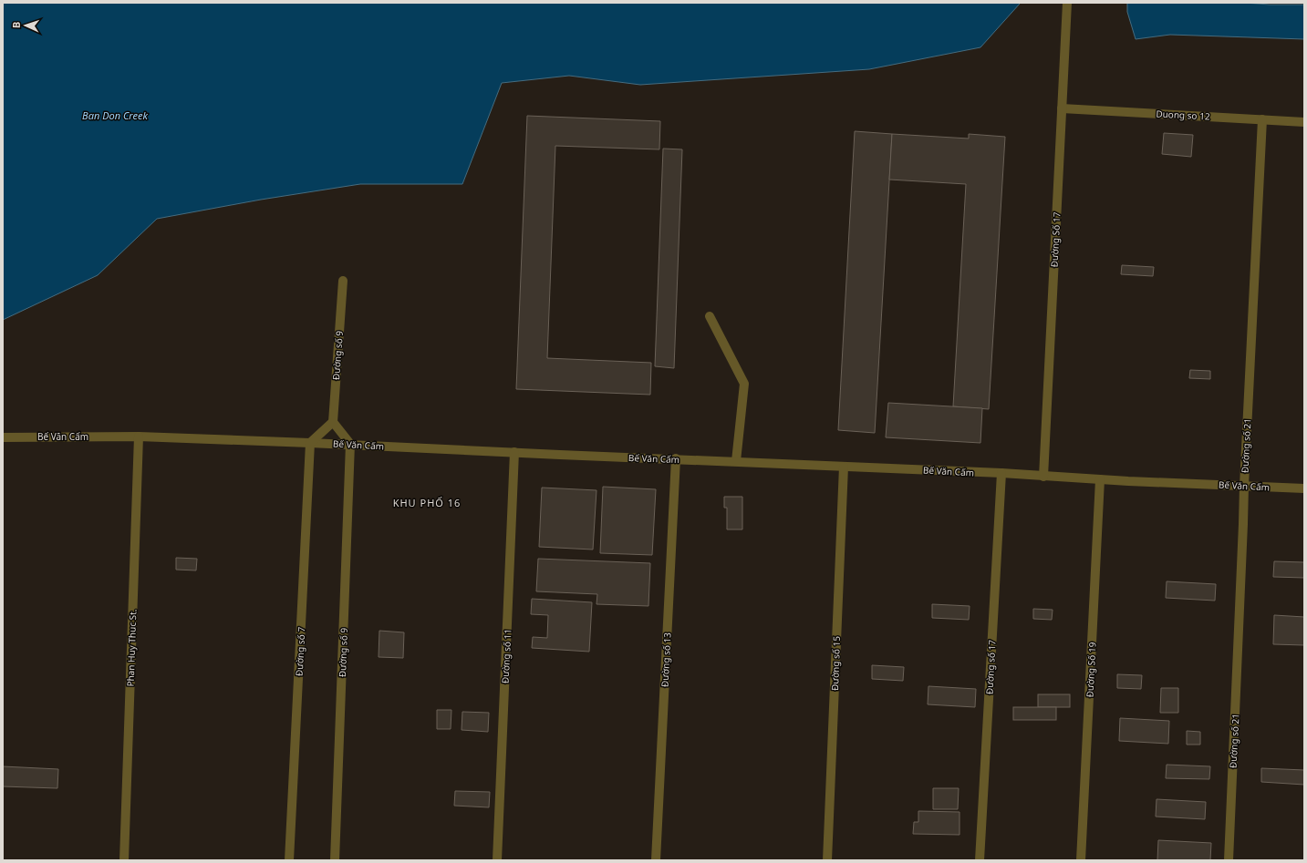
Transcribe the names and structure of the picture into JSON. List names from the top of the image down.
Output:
{
  "streets": {
    "street": [
      "Duong so 12",
      "Đường Số 17",
      "Đường số 9",
      "Bế Văn Cấm",
      "Đường số 21",
      "Phan Huy Thuc St.",
      "Đường số 7",
      "Đường số 11",
      "Đường số 13",
      "Đường số 15",
      "Đường số 17",
      "Đường Số 19"
    ]
  },
  "crossings": [
    ["Duong so 12", "Đường Số 17"],
    ["Duong so 12", "Đường số 21"],
    ["Đường Số 17", "Bế Văn Cấm"],
    ["Đường số 9", "Bế Văn Cấm"],
    ["Bế Văn Cấm", "Đường số 21"],
    ["Bế Văn Cấm", "Phan Huy Thuc St."],
    ["Bế Văn Cấm", "Đường số 7"],
    ["Bế Văn Cấm", "Đường số 11"],
    ["Bế Văn Cấm", "Đường số 13"],
    ["Bế Văn Cấm", "Đường số 15"],
    ["Bế Văn Cấm", "Đường số 17"],
    ["Bế Văn Cấm", "Đường Số 19"]
  ],
  "districts": ["KHU PHỐ 16"],
  "water": ["Ban Don Creek"],
  "north": "left"
}
